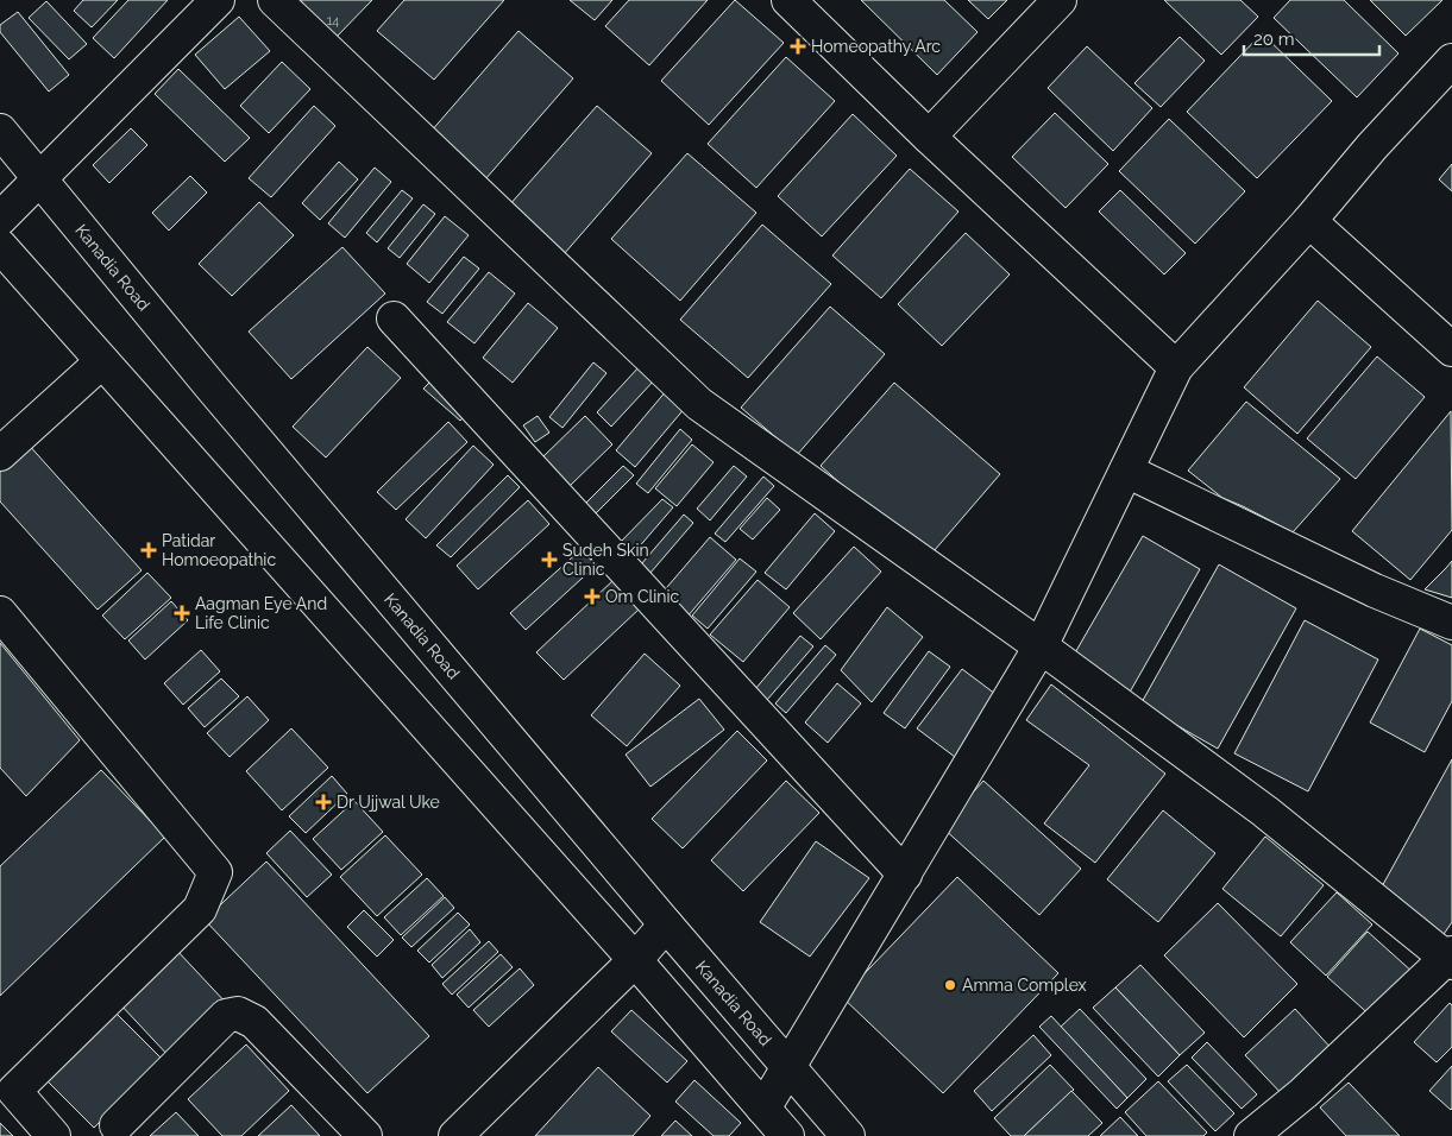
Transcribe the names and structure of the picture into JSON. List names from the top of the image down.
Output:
{
  "streets": {
    "street": ["Kanadia Road"]
  },
  "places": {
    "health": [
      "Homeopathy Arc",
      "Patidar Homoeopathic",
      "Sudeh Skin Clinic",
      "Om Clinic",
      "Aagman Eye And Life Clinic",
      "Dr Ujjwal Uke"
    ],
    "other": ["Amma Complex"]
  },
  "house_numbers": ["14"],
  "scale_bar": "20 m"
}
